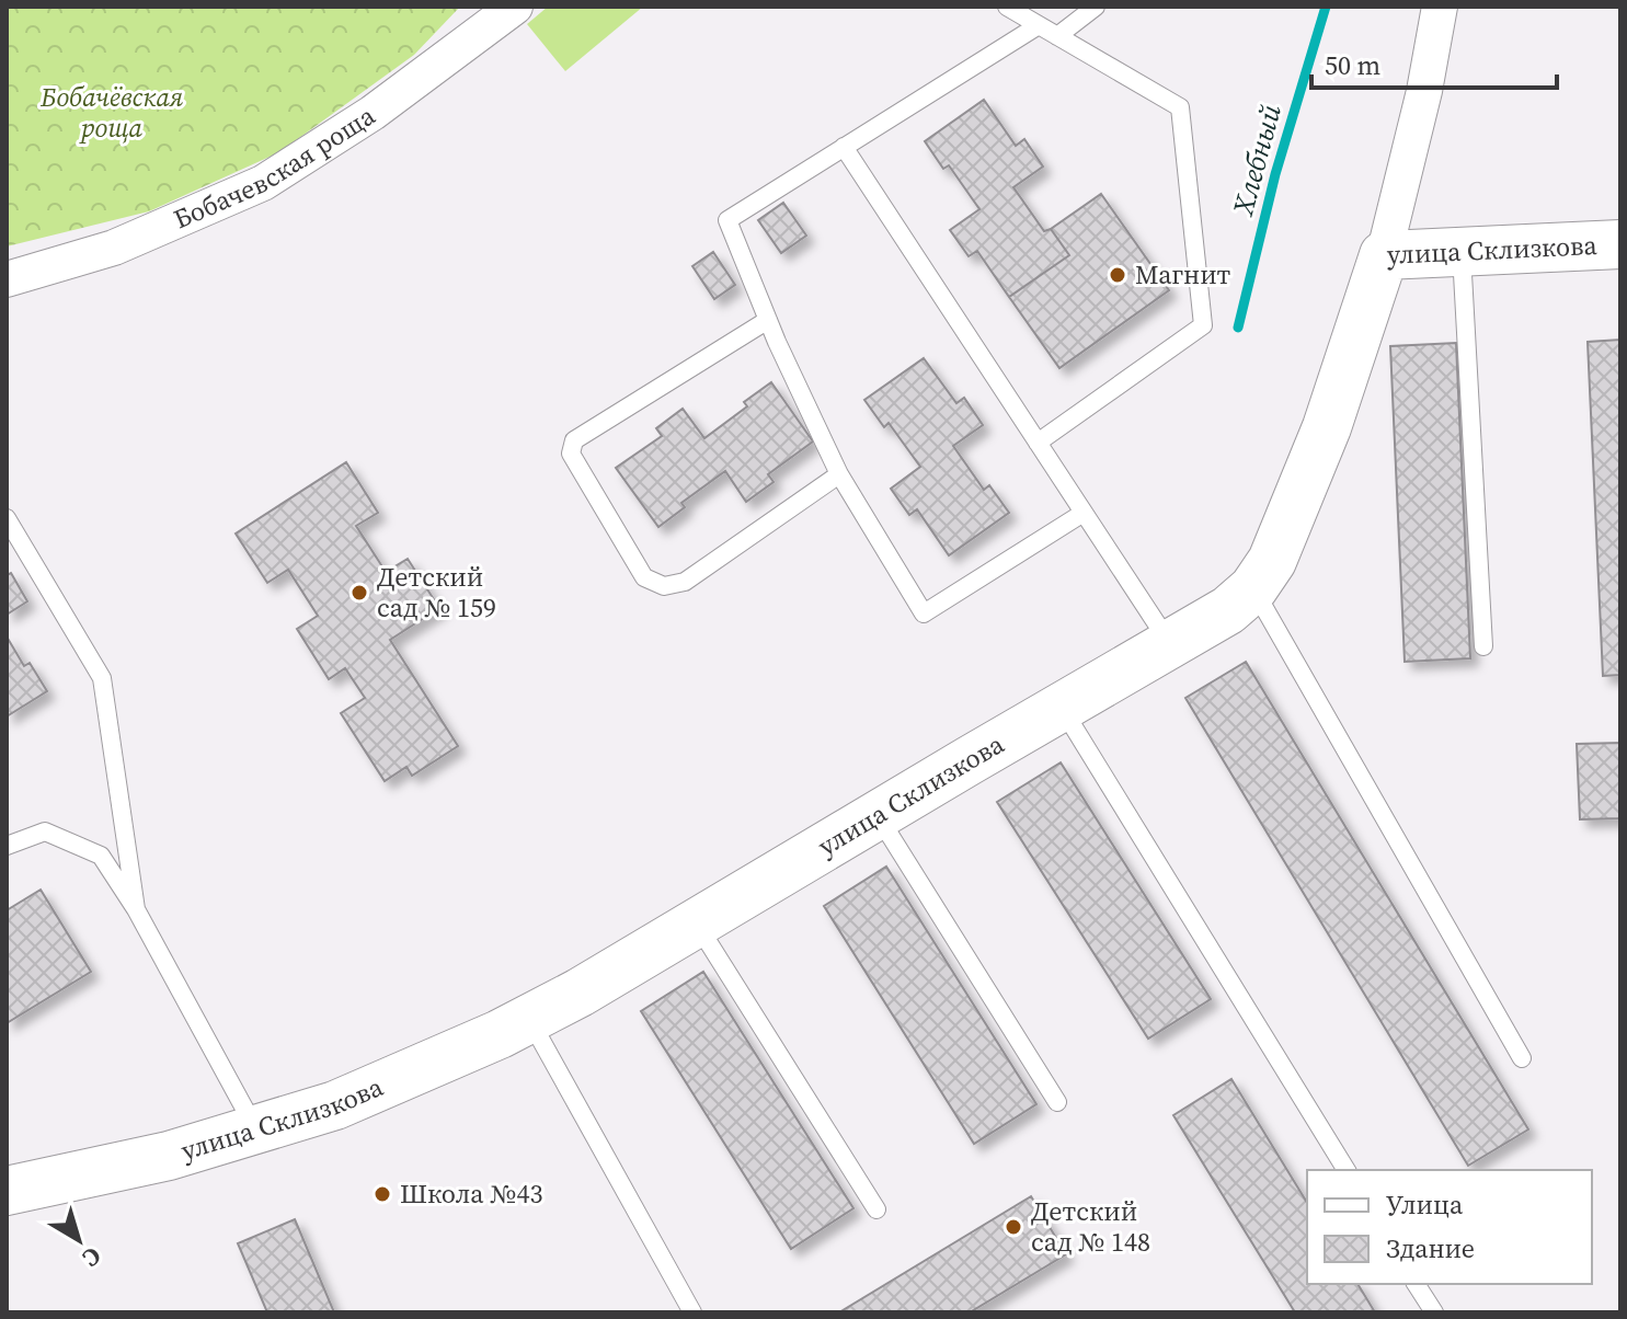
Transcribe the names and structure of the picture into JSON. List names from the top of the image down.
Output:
{
  "streets": {
    "street": ["Бобачевская роща", "улица Склизкова"]
  },
  "water": ["Хлебный"],
  "parks": ["Бобачёвская роща"],
  "places": [
    "Магнит",
    "Детский сад № 159",
    "Школа №43",
    "Детский сад № 148"
  ],
  "legend": ["Улица", "Здание"],
  "scale_bar": "50 m",
  "north": "bottom right"
}
